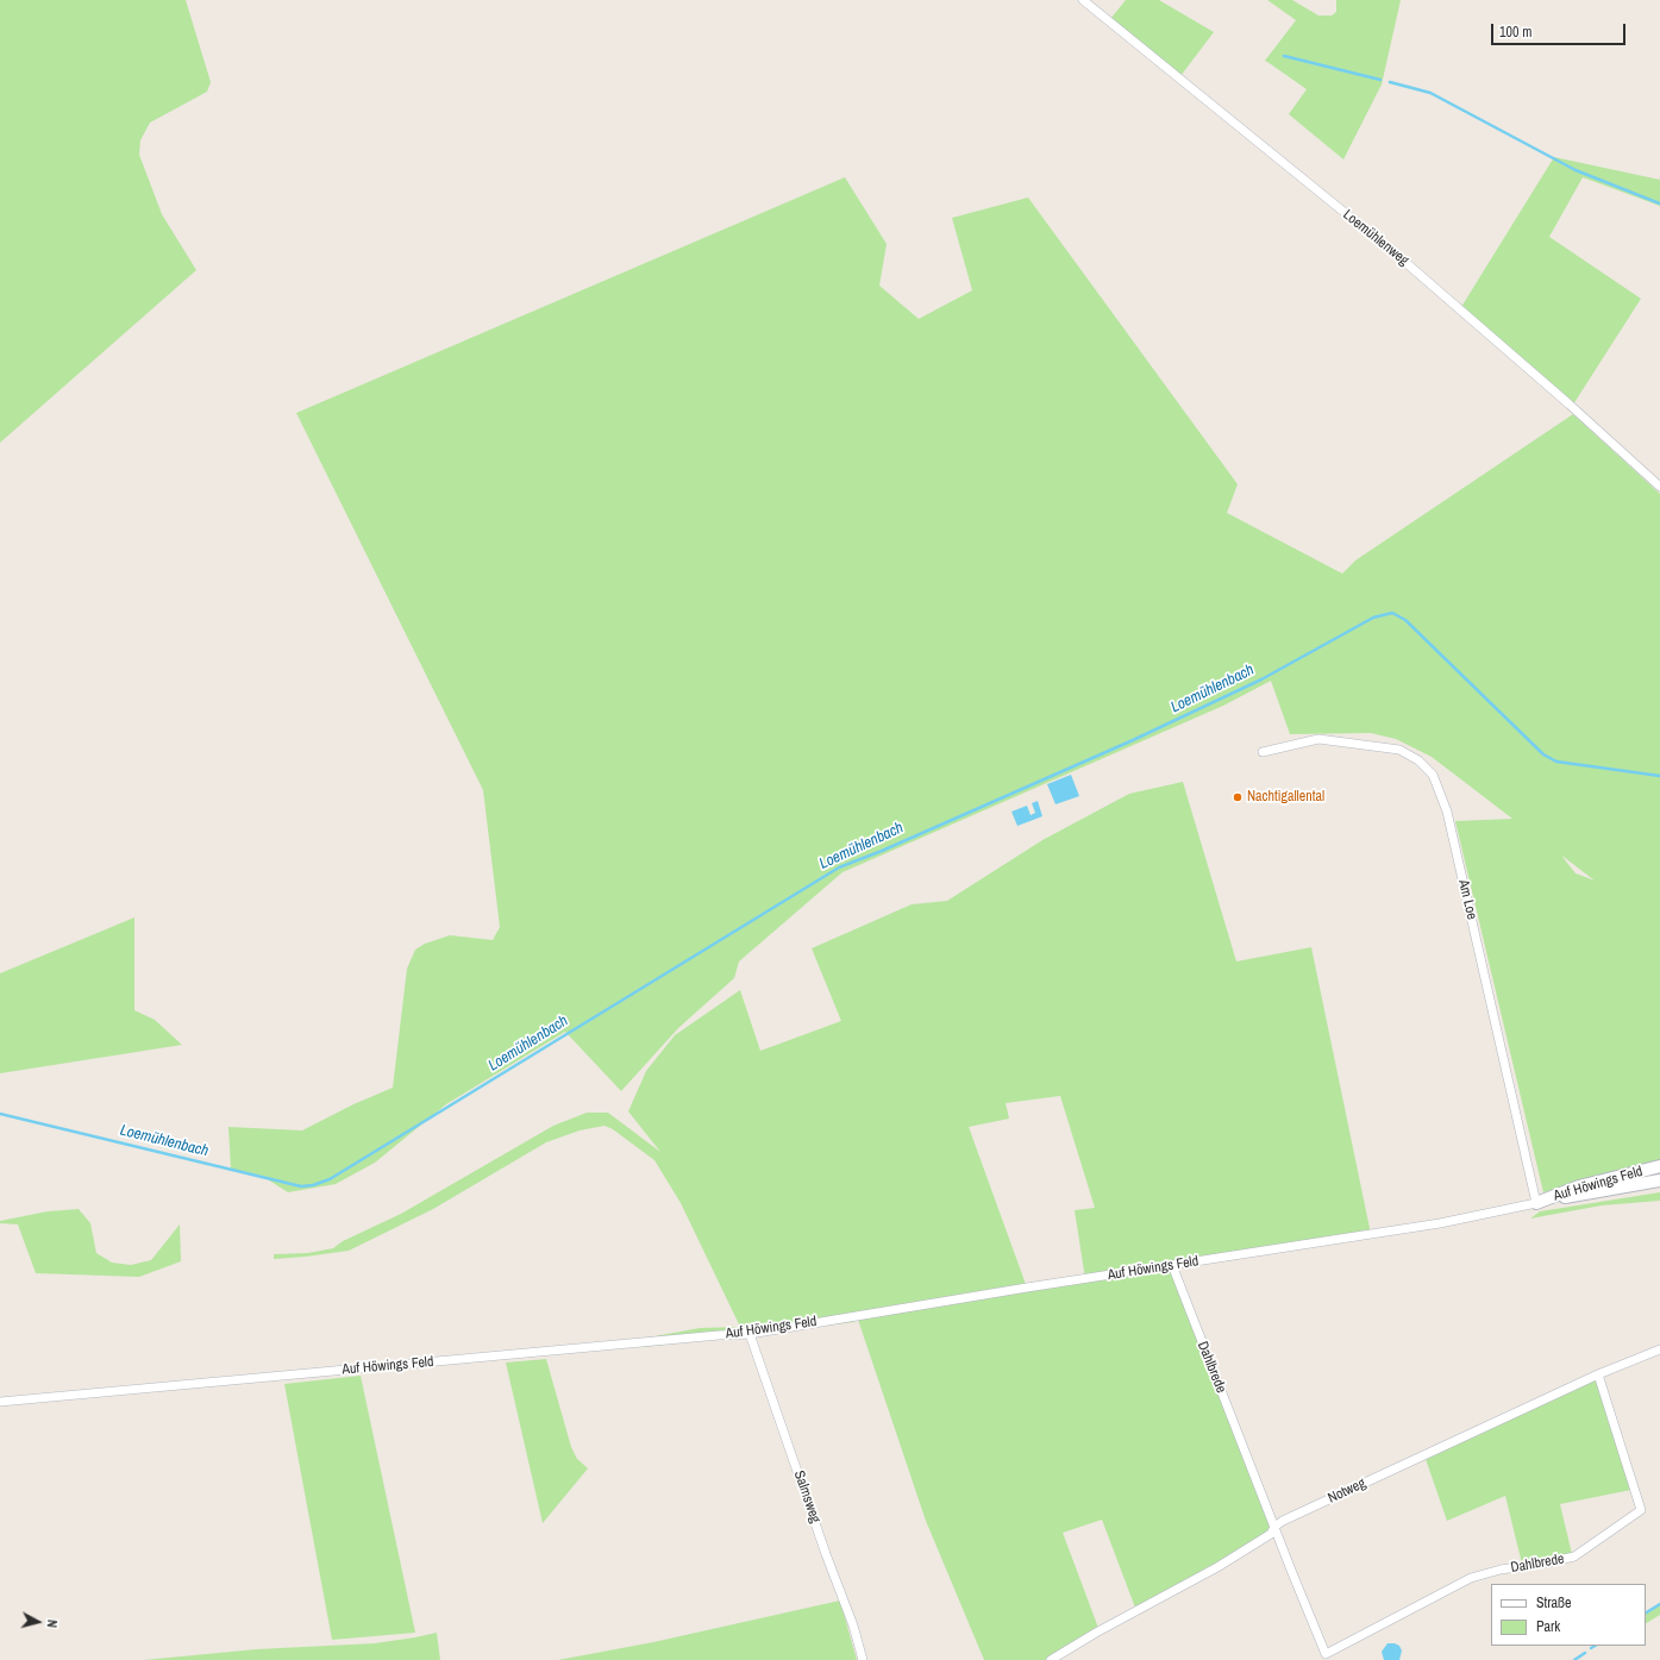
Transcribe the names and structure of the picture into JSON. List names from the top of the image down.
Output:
{
  "streets": {
    "main road": ["Auf Höwings Feld"],
    "street": [
      "Loemühlenweg",
      "Am Loe",
      "Dahlbrede",
      "Notweg",
      "Salmsweg"
    ]
  },
  "crossings": [
    ["Am Loe", "Auf Höwings Feld"],
    ["Auf Höwings Feld", "Dahlbrede"],
    ["Auf Höwings Feld", "Salmsweg"],
    ["Dahlbrede", "Notweg"]
  ],
  "water": ["Loemühlenbach"],
  "places": ["Nachtigallental"],
  "legend": ["Straße", "Park"],
  "scale_bar": "100 m",
  "north": "right"
}
